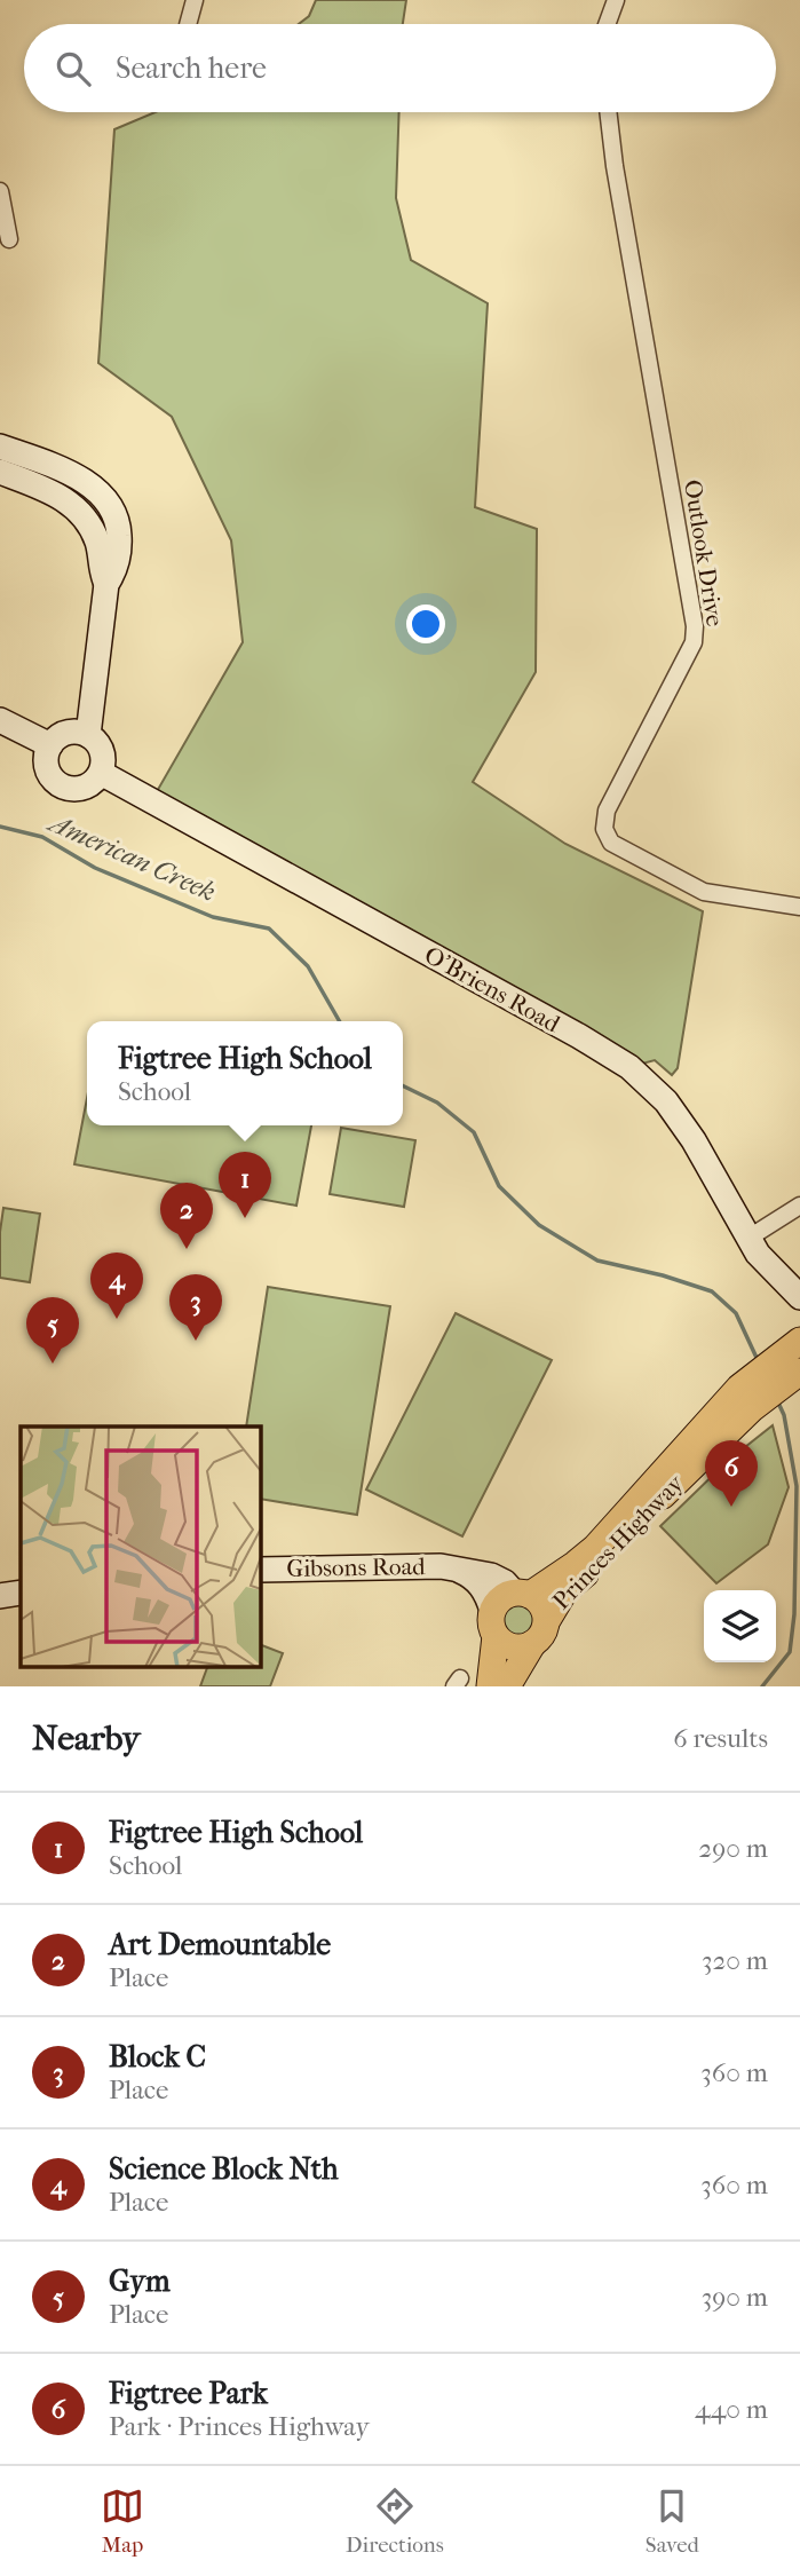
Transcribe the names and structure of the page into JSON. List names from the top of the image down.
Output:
{
  "streets": {
    "main road": ["Princes Highway"],
    "street": ["Outlook Drive", "O'Briens Road", "Gibsons Road"]
  },
  "crossings": [
    ["Princes Highway", "Gibsons Road"]
  ],
  "water": ["American Creek"],
  "page": {
    "search": "Search here",
    "popup": ["Figtree High School", "School"],
    "pins": [
      "1",
      "2",
      "4",
      "3",
      "5",
      "6"
    ],
    "heading": ["Nearby", "6 results"],
    "list": [
      {
        "mark": "1",
        "name": "Figtree High School",
        "note": "School",
        "value": "290 m"
      },
      {
        "mark": "2",
        "name": "Art Demountable",
        "note": "Place",
        "value": "320 m"
      },
      {
        "mark": "3",
        "name": "Block C",
        "note": "Place",
        "value": "360 m"
      },
      {
        "mark": "4",
        "name": "Science Block Nth",
        "note": "Place",
        "value": "360 m"
      },
      {
        "mark": "5",
        "name": "Gym",
        "note": "Place",
        "value": "390 m"
      },
      {
        "mark": "6",
        "name": "Figtree Park",
        "note": "Park · Princes Highway",
        "value": "440 m"
      }
    ],
    "nav": ["Map", "Directions", "Saved"]
  }
}
